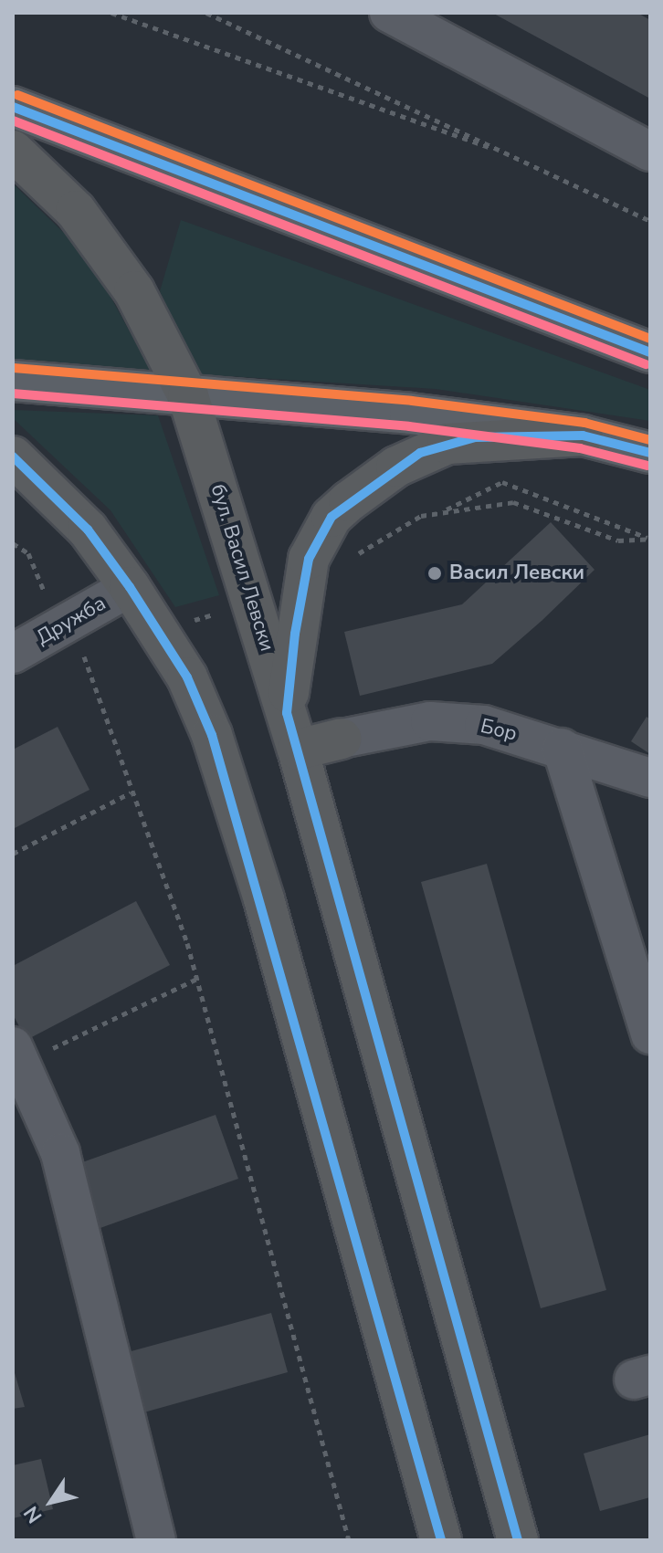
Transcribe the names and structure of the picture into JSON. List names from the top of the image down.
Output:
{
  "streets": {
    "highway": ["бул. Васил Левски"],
    "street": ["Дружба", "Бор"]
  },
  "places": ["Васил Левски"],
  "north": "bottom left"
}
